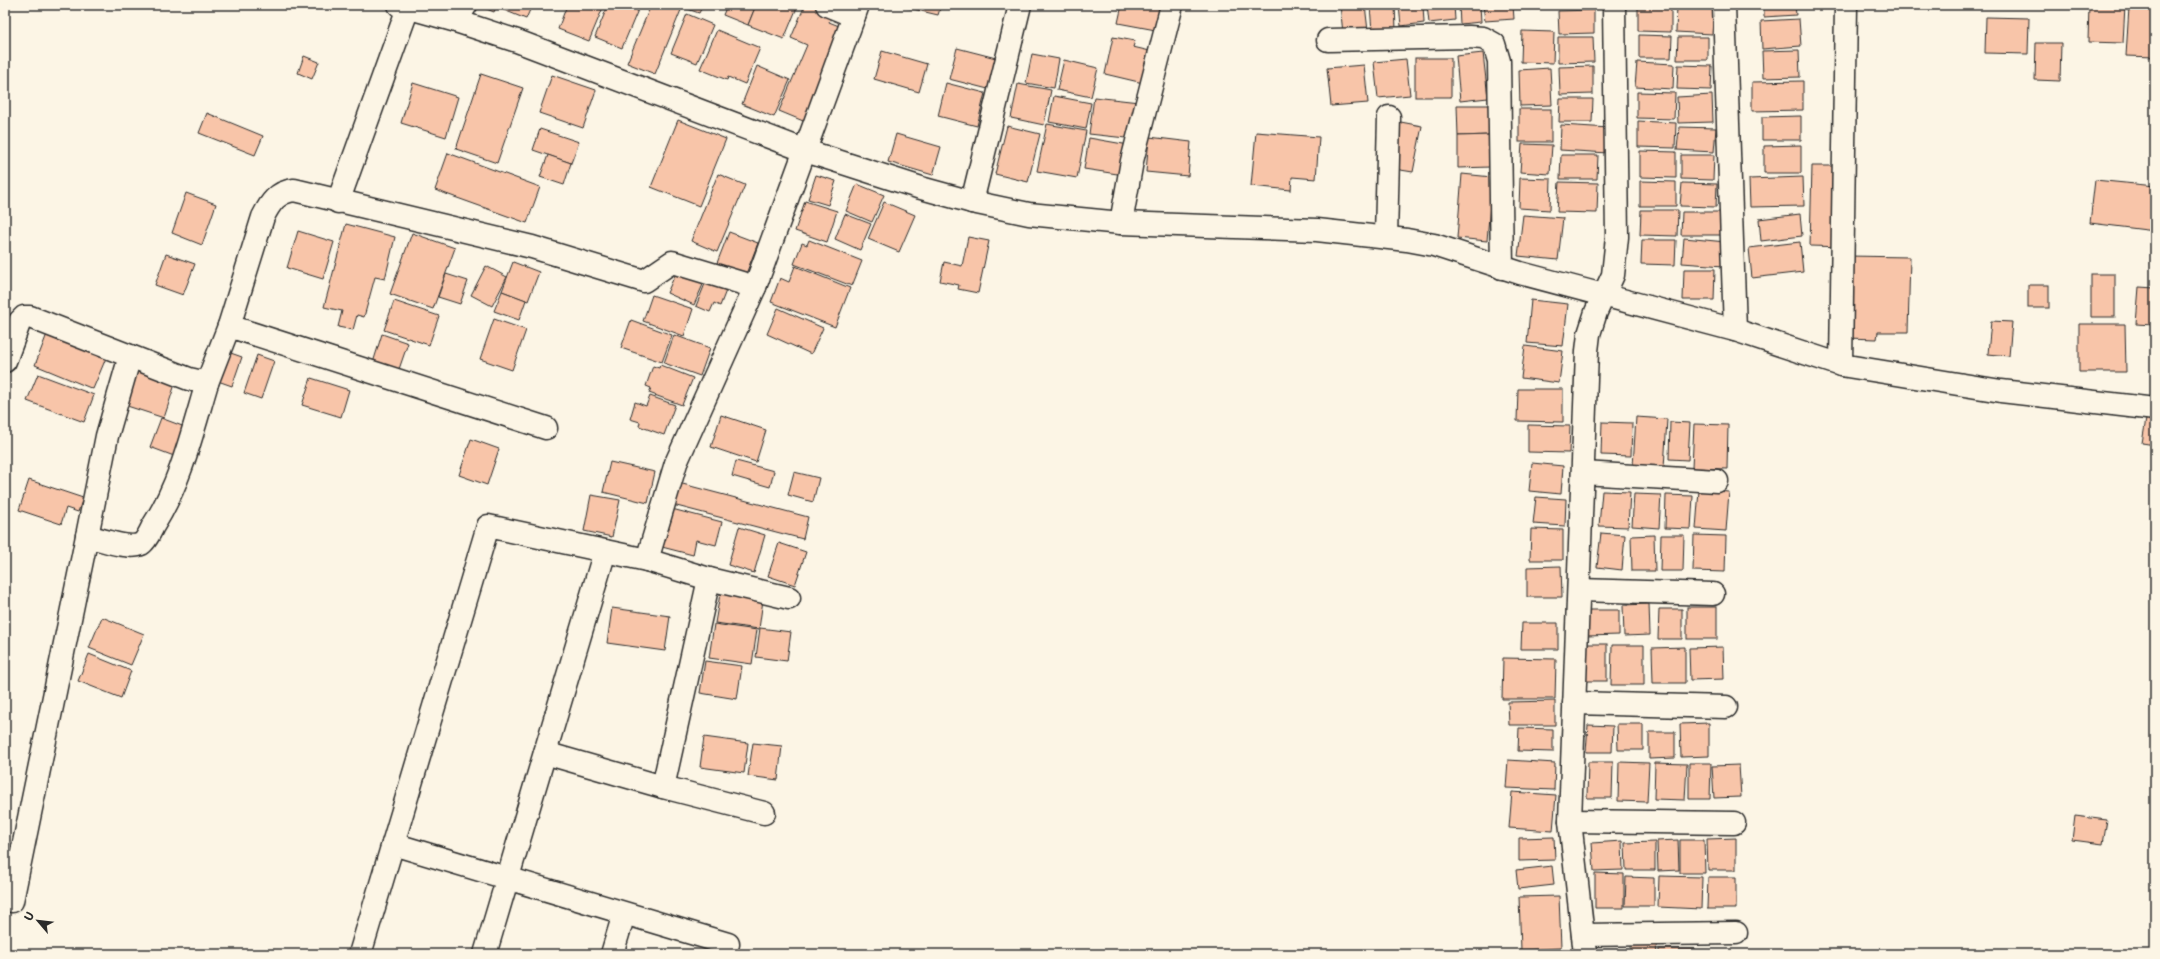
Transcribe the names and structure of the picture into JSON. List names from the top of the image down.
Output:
{
  "north": "top left"
}
